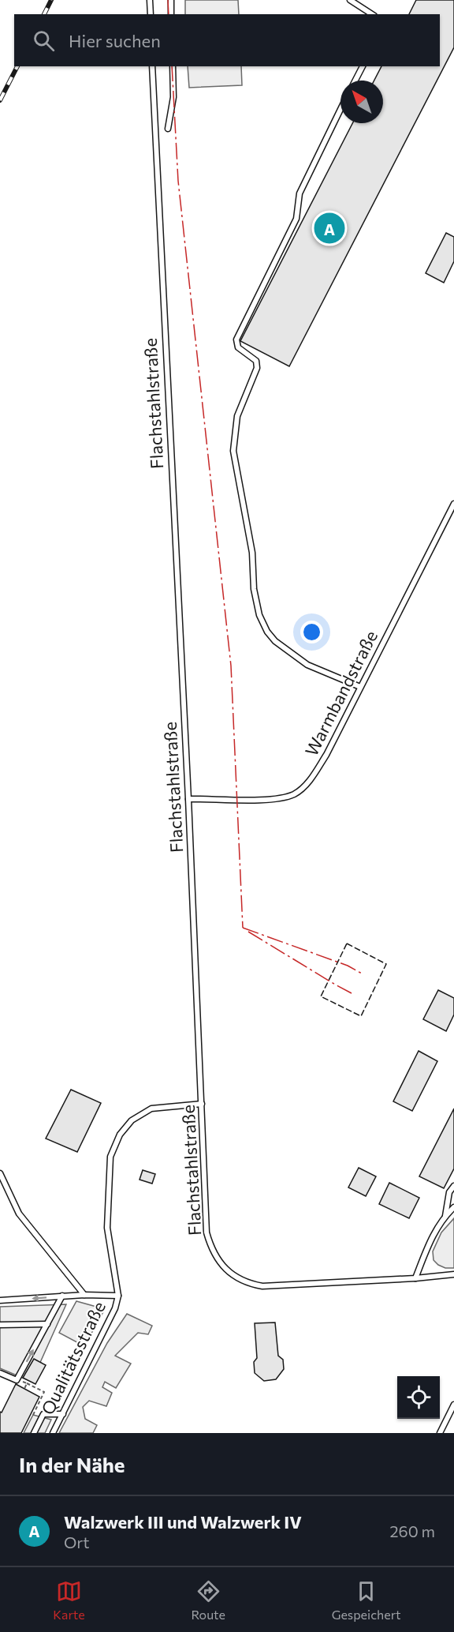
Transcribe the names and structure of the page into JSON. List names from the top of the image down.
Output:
{
  "streets": {
    "lane": ["Flachstahlstraße", "Warmbandstraße", "Qualitätsstraße"]
  },
  "crossings": [
    ["Flachstahlstraße", "Warmbandstraße"],
    ["Flachstahlstraße", "Qualitätsstraße"]
  ],
  "north": "top left",
  "page": {
    "search": "Hier suchen",
    "pins": "A",
    "heading": "In der Nähe",
    "list": [
      {
        "mark": "A",
        "name": "Walzwerk III und Walzwerk IV",
        "note": "Ort",
        "value": "260 m"
      }
    ],
    "nav": ["Karte", "Route", "Gespeichert"]
  }
}
